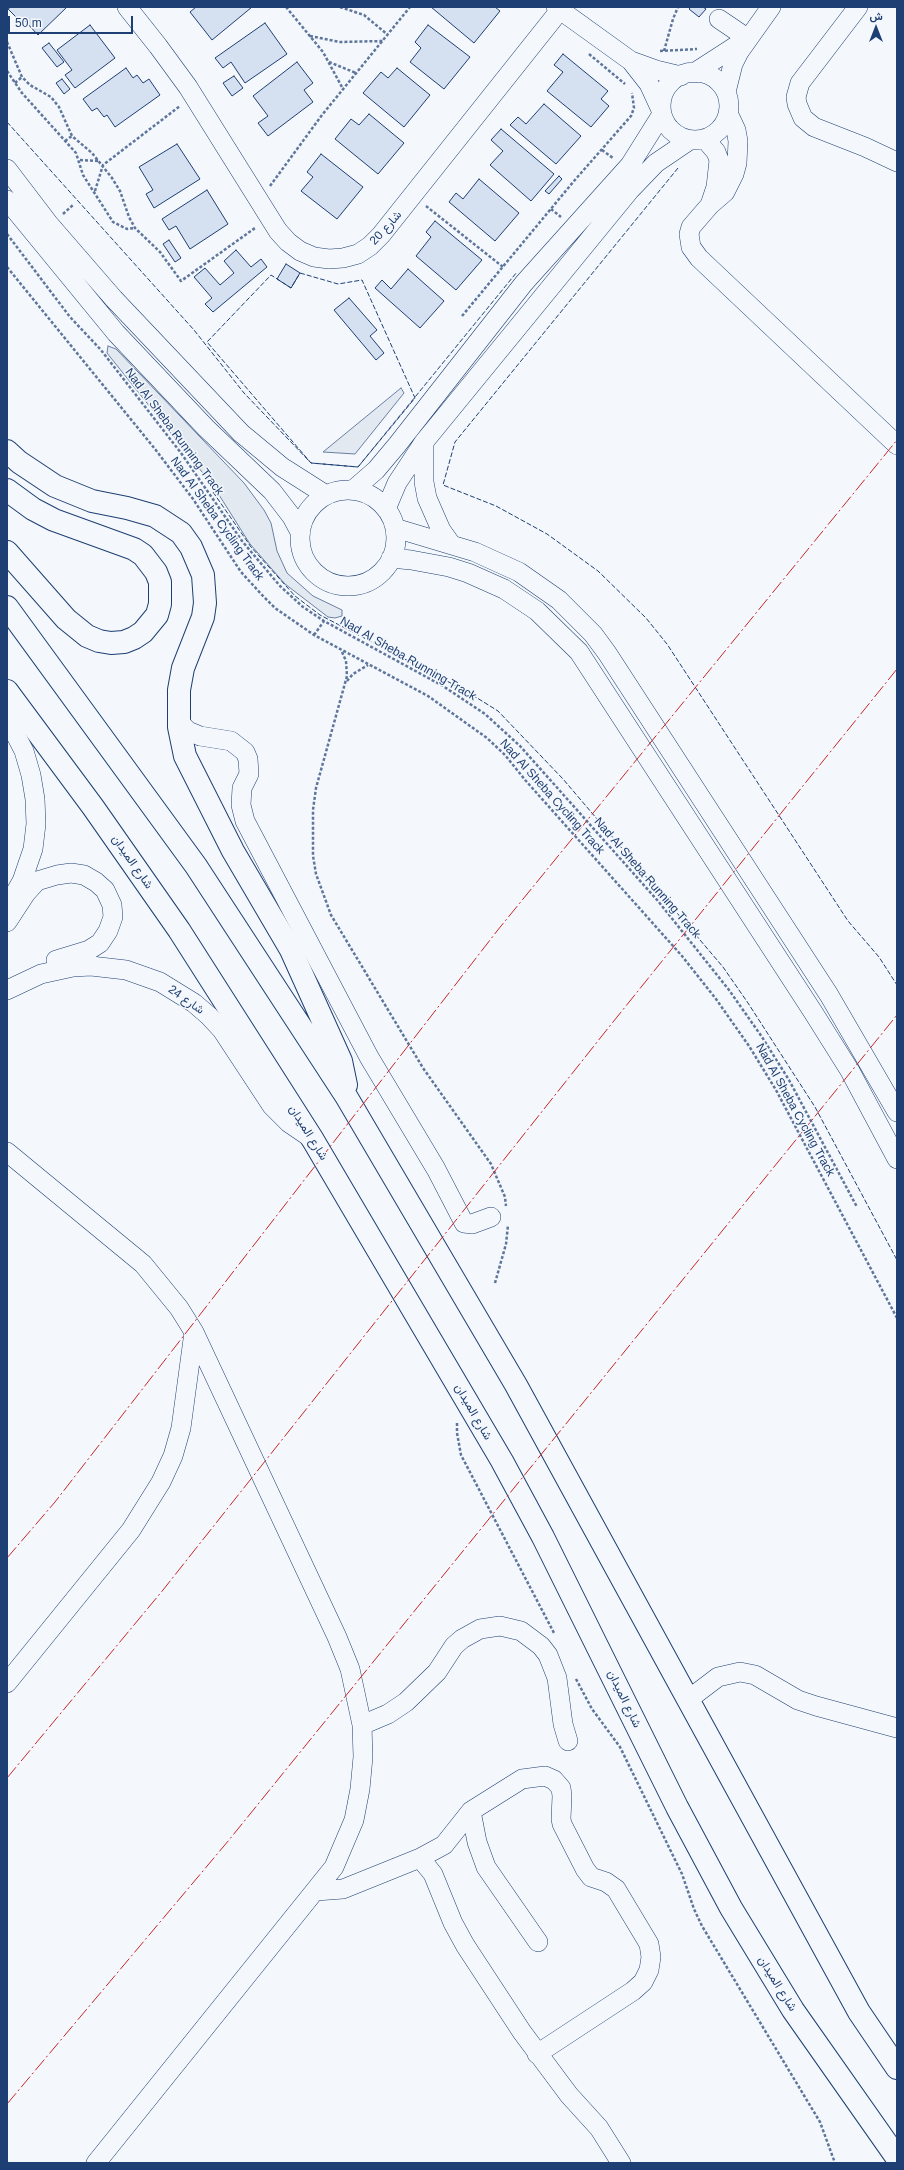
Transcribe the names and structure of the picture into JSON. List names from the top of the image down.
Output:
{
  "streets": {
    "main road": ["شارع الميدان"],
    "street": ["شارع 20", "شارع 24"],
    "path": ["Nad Al Sheba Running Track", "Nad Al Sheba Cycling Track"]
  },
  "crossings": [
    ["شارع الميدان", "شارع 24"]
  ],
  "scale_bar": "50 m",
  "north": "top"
}
